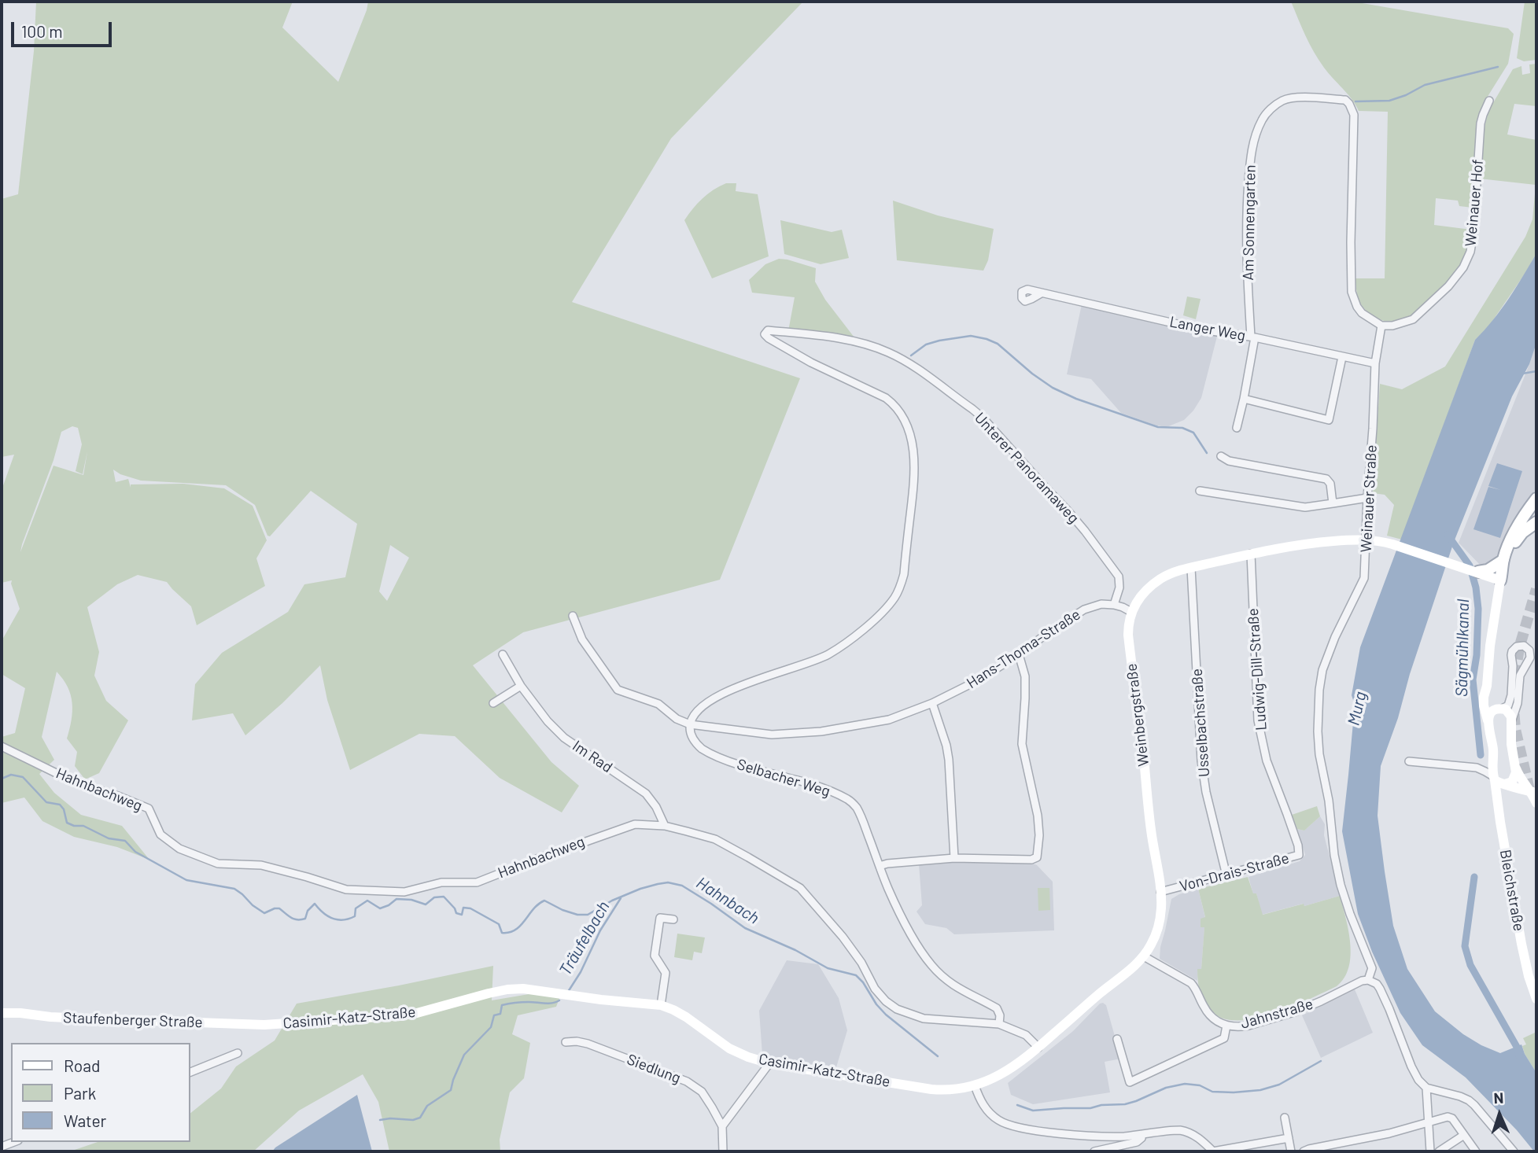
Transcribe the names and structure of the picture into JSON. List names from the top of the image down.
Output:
{
  "streets": {
    "street": [
      "Weinauer Hof",
      "Am Sonnengarten",
      "Langer Weg",
      "Unterer Panoramaweg",
      "Weinauer Straße",
      "Hans-Thoma-Straße",
      "Ludwig-Dill-Straße",
      "Weinbergstraße",
      "Usselbachstraße",
      "Im Rad",
      "Selbacher Weg",
      "Hahnbachweg",
      "Von-Drais-Straße",
      "Bleichstraße",
      "Jahnstraße",
      "Casimir-Katz-Straße",
      "Staufenberger Straße",
      "Siedlung"
    ]
  },
  "crossings": [
    ["Weinauer Hof", "Am Sonnengarten"],
    ["Weinauer Hof", "Weinauer Straße"],
    ["Am Sonnengarten", "Langer Weg"],
    ["Am Sonnengarten", "Weinauer Straße"],
    ["Langer Weg", "Weinauer Straße"],
    ["Unterer Panoramaweg", "Hans-Thoma-Straße"],
    ["Unterer Panoramaweg", "Selbacher Weg"],
    ["Weinauer Straße", "Jahnstraße"],
    ["Hans-Thoma-Straße", "Selbacher Weg"],
    ["Ludwig-Dill-Straße", "Von-Drais-Straße"],
    ["Weinbergstraße", "Hahnbachweg"],
    ["Weinbergstraße", "Von-Drais-Straße"],
    ["Weinbergstraße", "Jahnstraße"],
    ["Weinbergstraße", "Casimir-Katz-Straße"],
    ["Usselbachstraße", "Von-Drais-Straße"],
    ["Im Rad", "Hahnbachweg"],
    ["Selbacher Weg", "Hahnbachweg"],
    ["Casimir-Katz-Straße", "Staufenberger Straße"]
  ],
  "water": [
    "Sägmühlkanal",
    "Murg",
    "Hahnbach",
    "Träufelbach"
  ],
  "legend": ["Road", "Park", "Water"],
  "scale_bar": "100 m",
  "north": "top"
}
